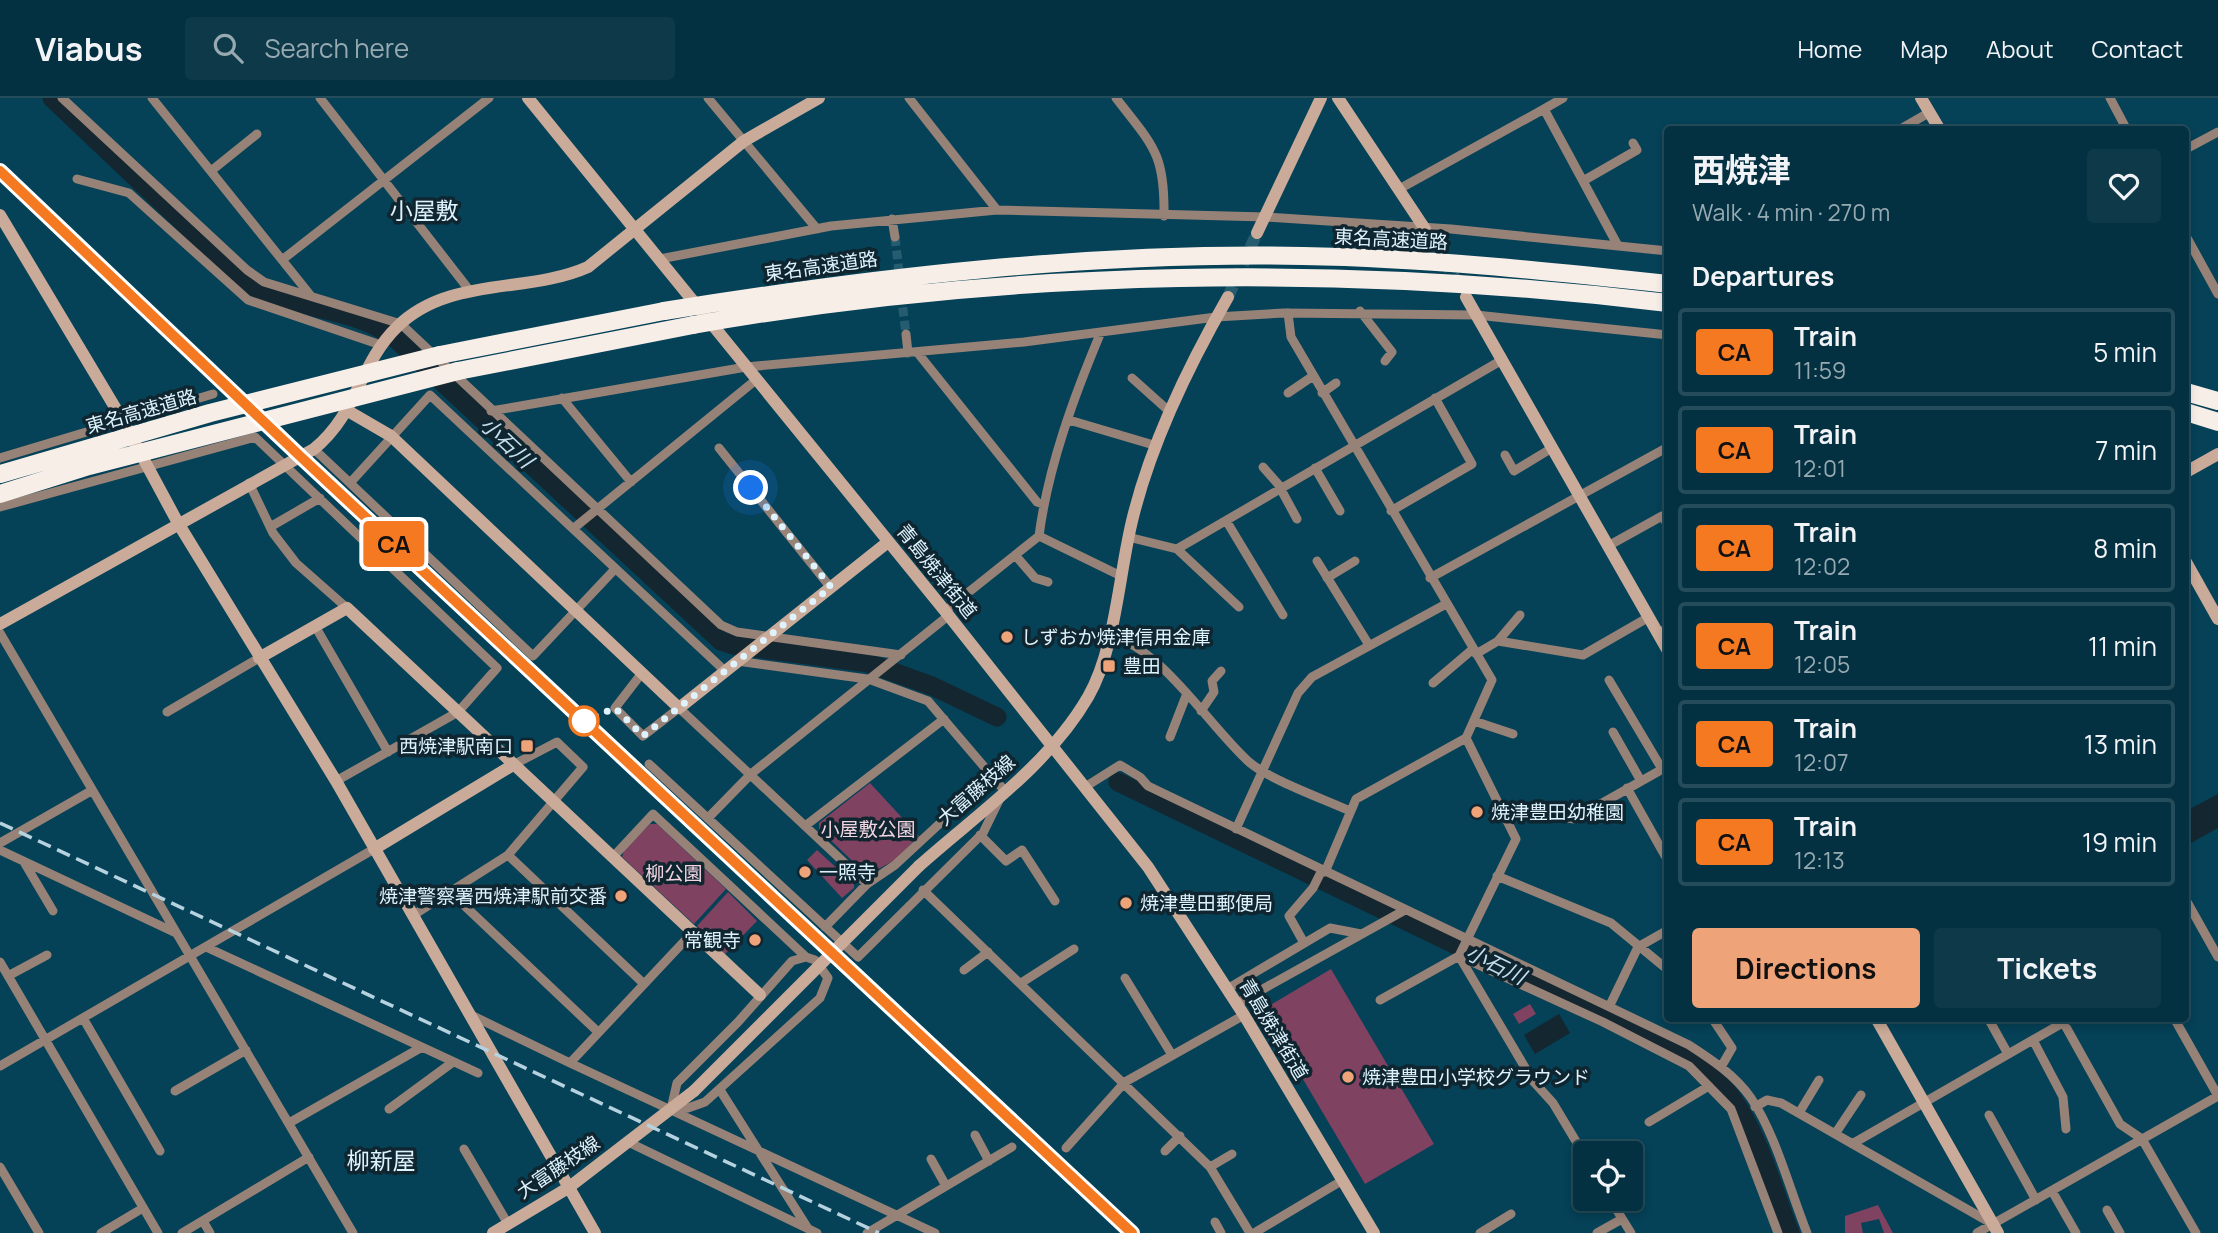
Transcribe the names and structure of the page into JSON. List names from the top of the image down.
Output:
{
  "streets": {
    "highway": ["東名高速道路"],
    "street": ["青島焼津街道", "大富藤枝線"]
  },
  "crossings": [
    ["青島焼津街道", "大富藤枝線"]
  ],
  "districts": ["小屋敷", "柳新屋"],
  "water": ["小石川"],
  "parks": ["小屋敷公園", "柳公園"],
  "places": {
    "other": [
      "しずおか焼津信用金庫",
      "焼津豊田幼稚園",
      "一照寺",
      "焼津警察署西焼津駅前交番",
      "焼津豊田郵便局",
      "常観寺",
      "焼津豊田小学校グラウンド"
    ],
    "transit": ["豊田", "西焼津駅南口"]
  },
  "page": {
    "header": "Viabus",
    "search": "Search here",
    "nav": [
      "Home",
      "Map",
      "About",
      "Contact"
    ],
    "on_map": "CA",
    "heading": [
      ["西焼津", "Walk · 4 min · 270 m"],
      "Departures"
    ],
    "list": [
      {
        "mark": "CA",
        "name": "Train",
        "note": "11:59",
        "value": "5 min"
      },
      {
        "mark": "CA",
        "name": "Train",
        "note": "12:01",
        "value": "7 min"
      },
      {
        "mark": "CA",
        "name": "Train",
        "note": "12:02",
        "value": "8 min"
      },
      {
        "mark": "CA",
        "name": "Train",
        "note": "12:05",
        "value": "11 min"
      },
      {
        "mark": "CA",
        "name": "Train",
        "note": "12:07",
        "value": "13 min"
      },
      {
        "mark": "CA",
        "name": "Train",
        "note": "12:13",
        "value": "19 min"
      }
    ],
    "buttons": ["Directions", "Tickets"]
  }
}
